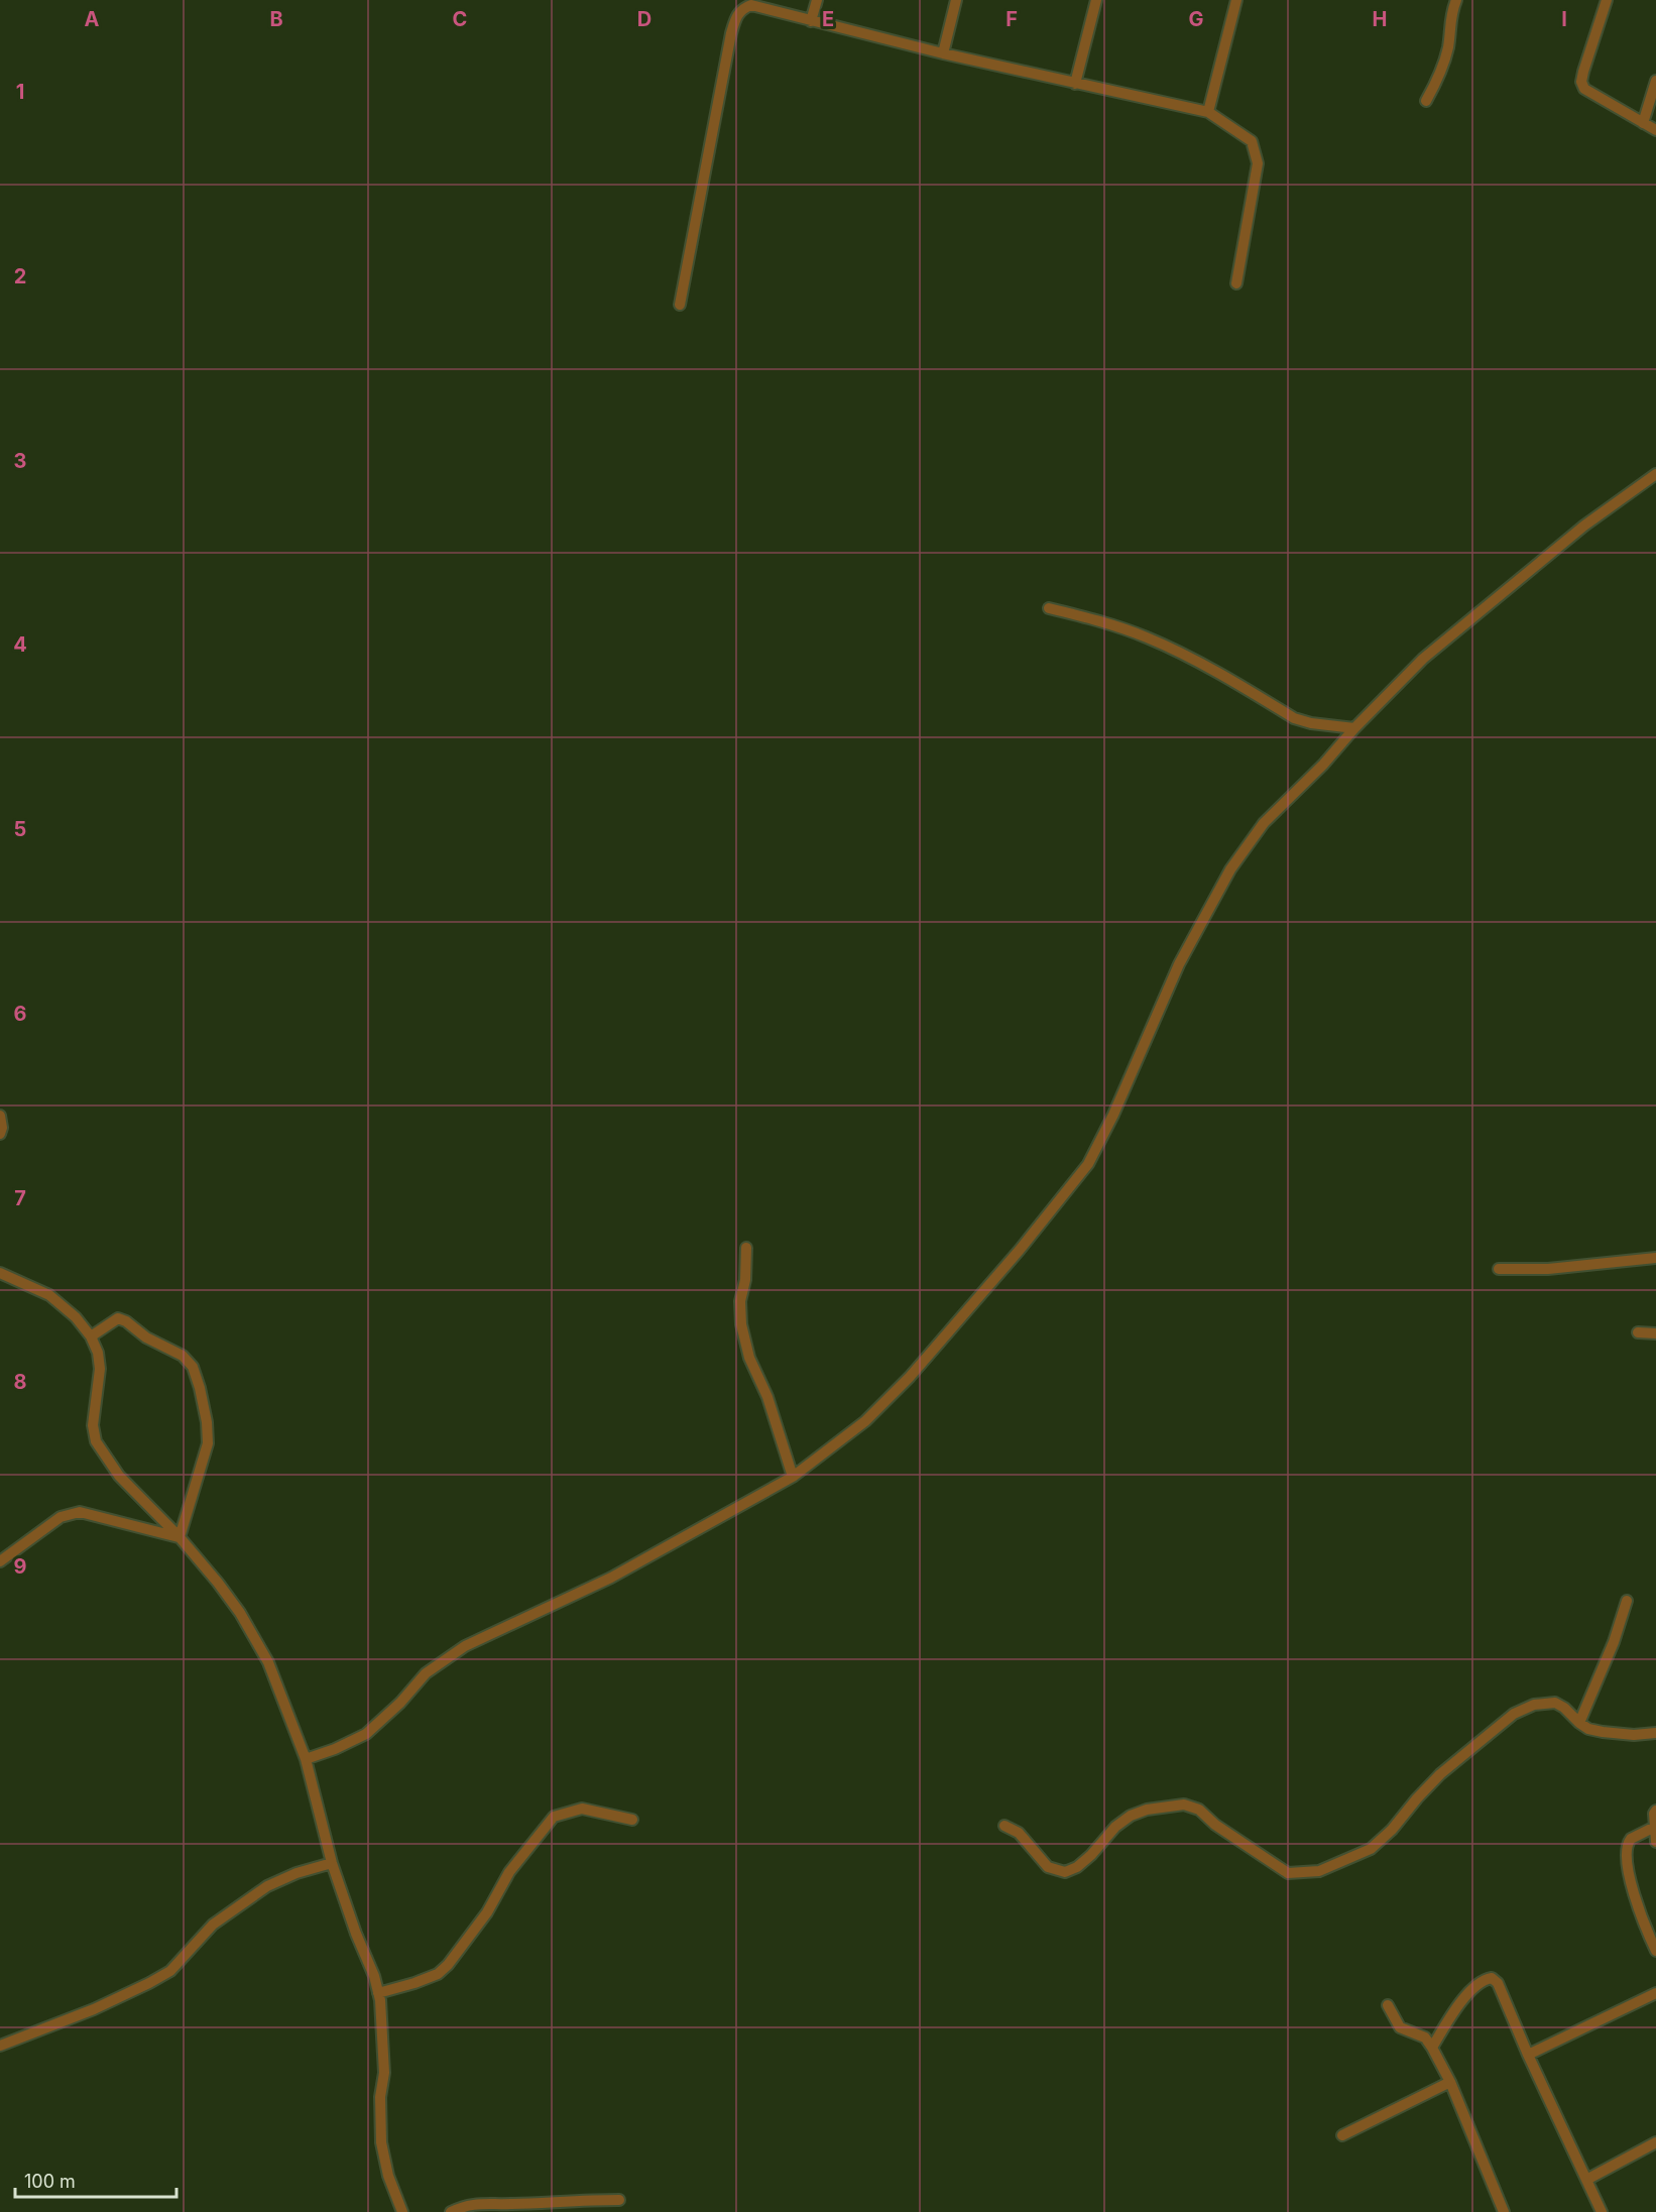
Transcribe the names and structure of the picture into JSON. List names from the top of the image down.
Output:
{
  "scale_bar": "100 m",
  "grid": {
    "columns": [
      "A",
      "B",
      "C",
      "D",
      "E",
      "F",
      "G",
      "H",
      "I"
    ],
    "rows": [
      "1",
      "2",
      "3",
      "4",
      "5",
      "6",
      "7",
      "8",
      "9"
    ]
  }
}
